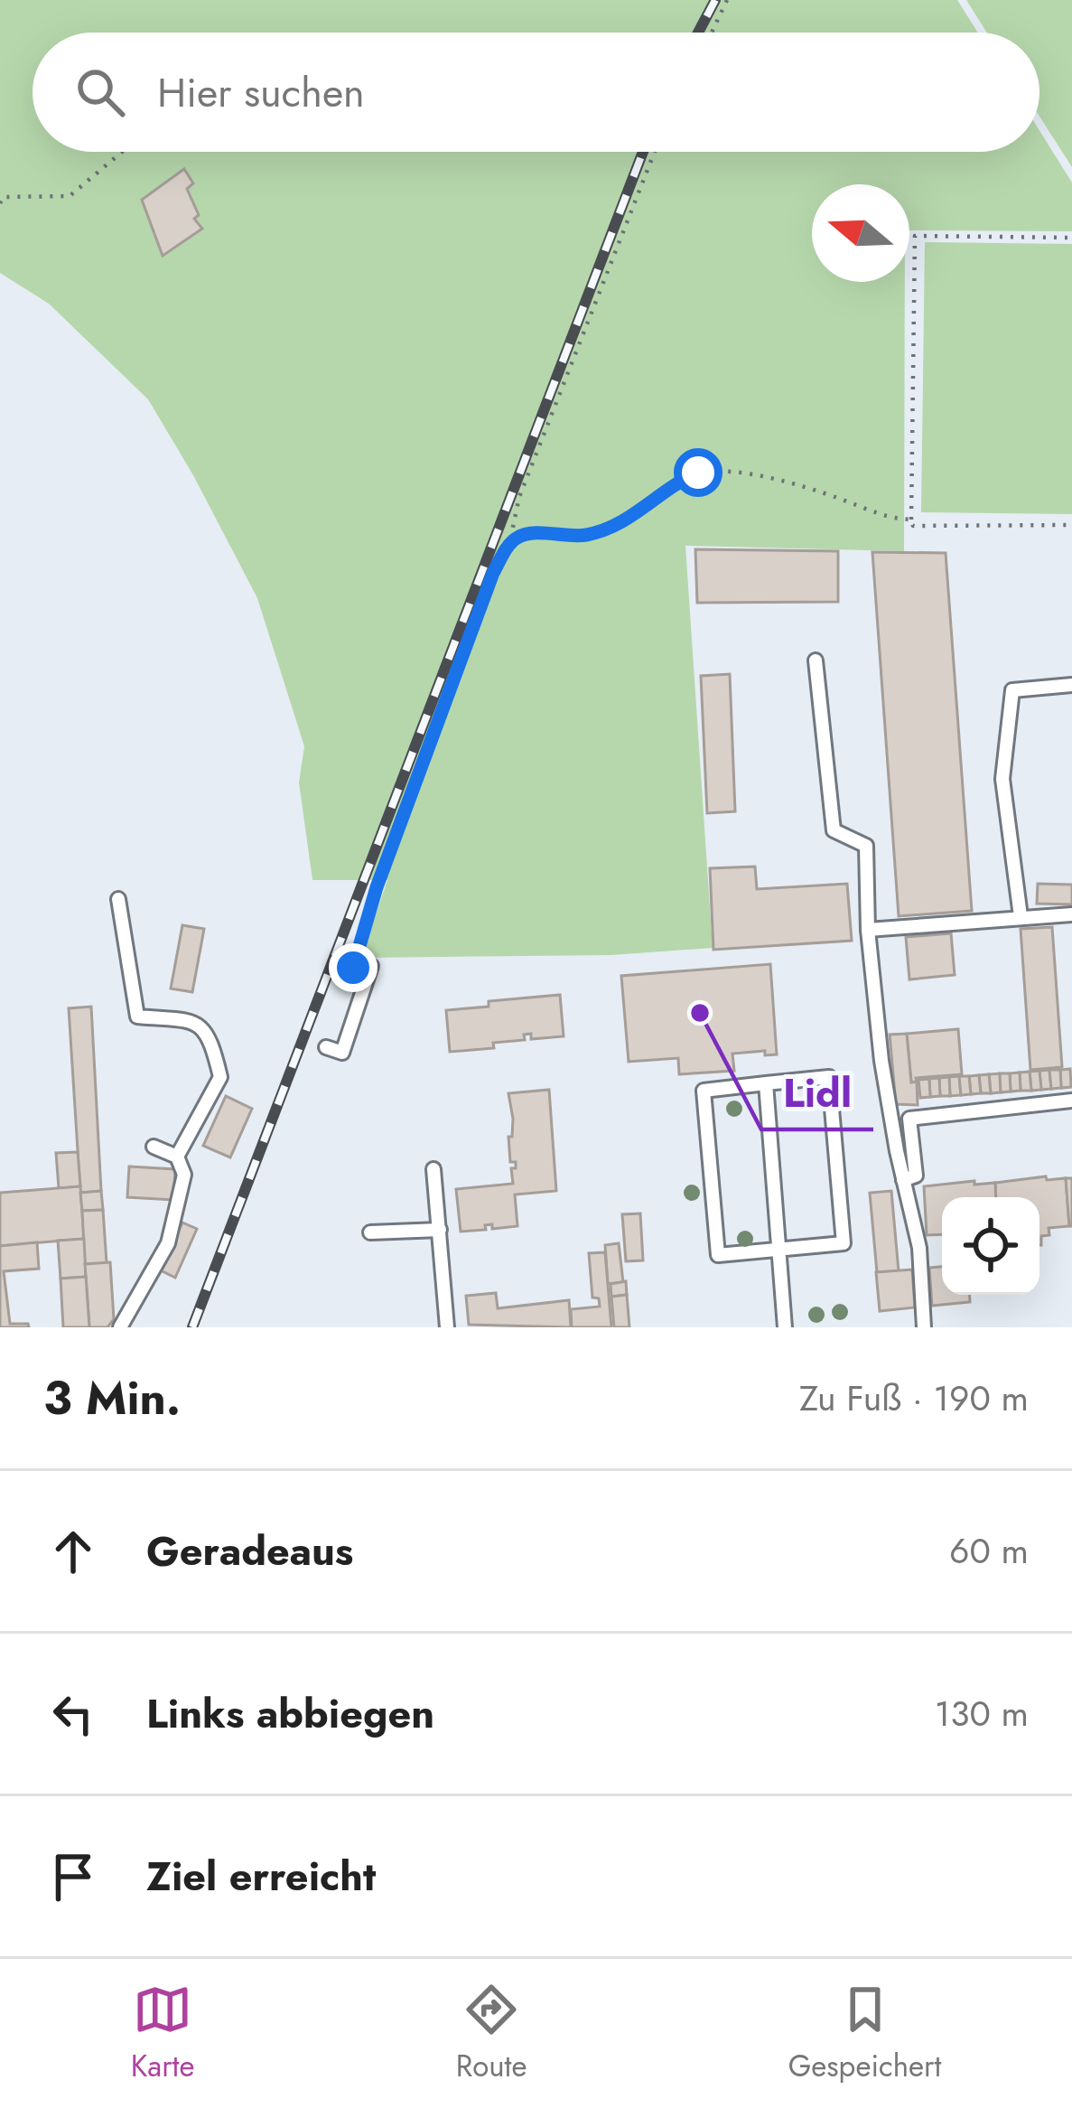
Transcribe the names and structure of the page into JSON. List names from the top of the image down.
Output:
{
  "places": ["Lidl"],
  "north": "left",
  "page": {
    "search": "Hier suchen",
    "heading": ["3 Min.", "Zu Fuß · 190 m"],
    "list": [
      ["Geradeaus", "60 m"],
      ["Links abbiegen", "130 m"],
      "Ziel erreicht"
    ],
    "nav": ["Karte", "Route", "Gespeichert"]
  }
}
